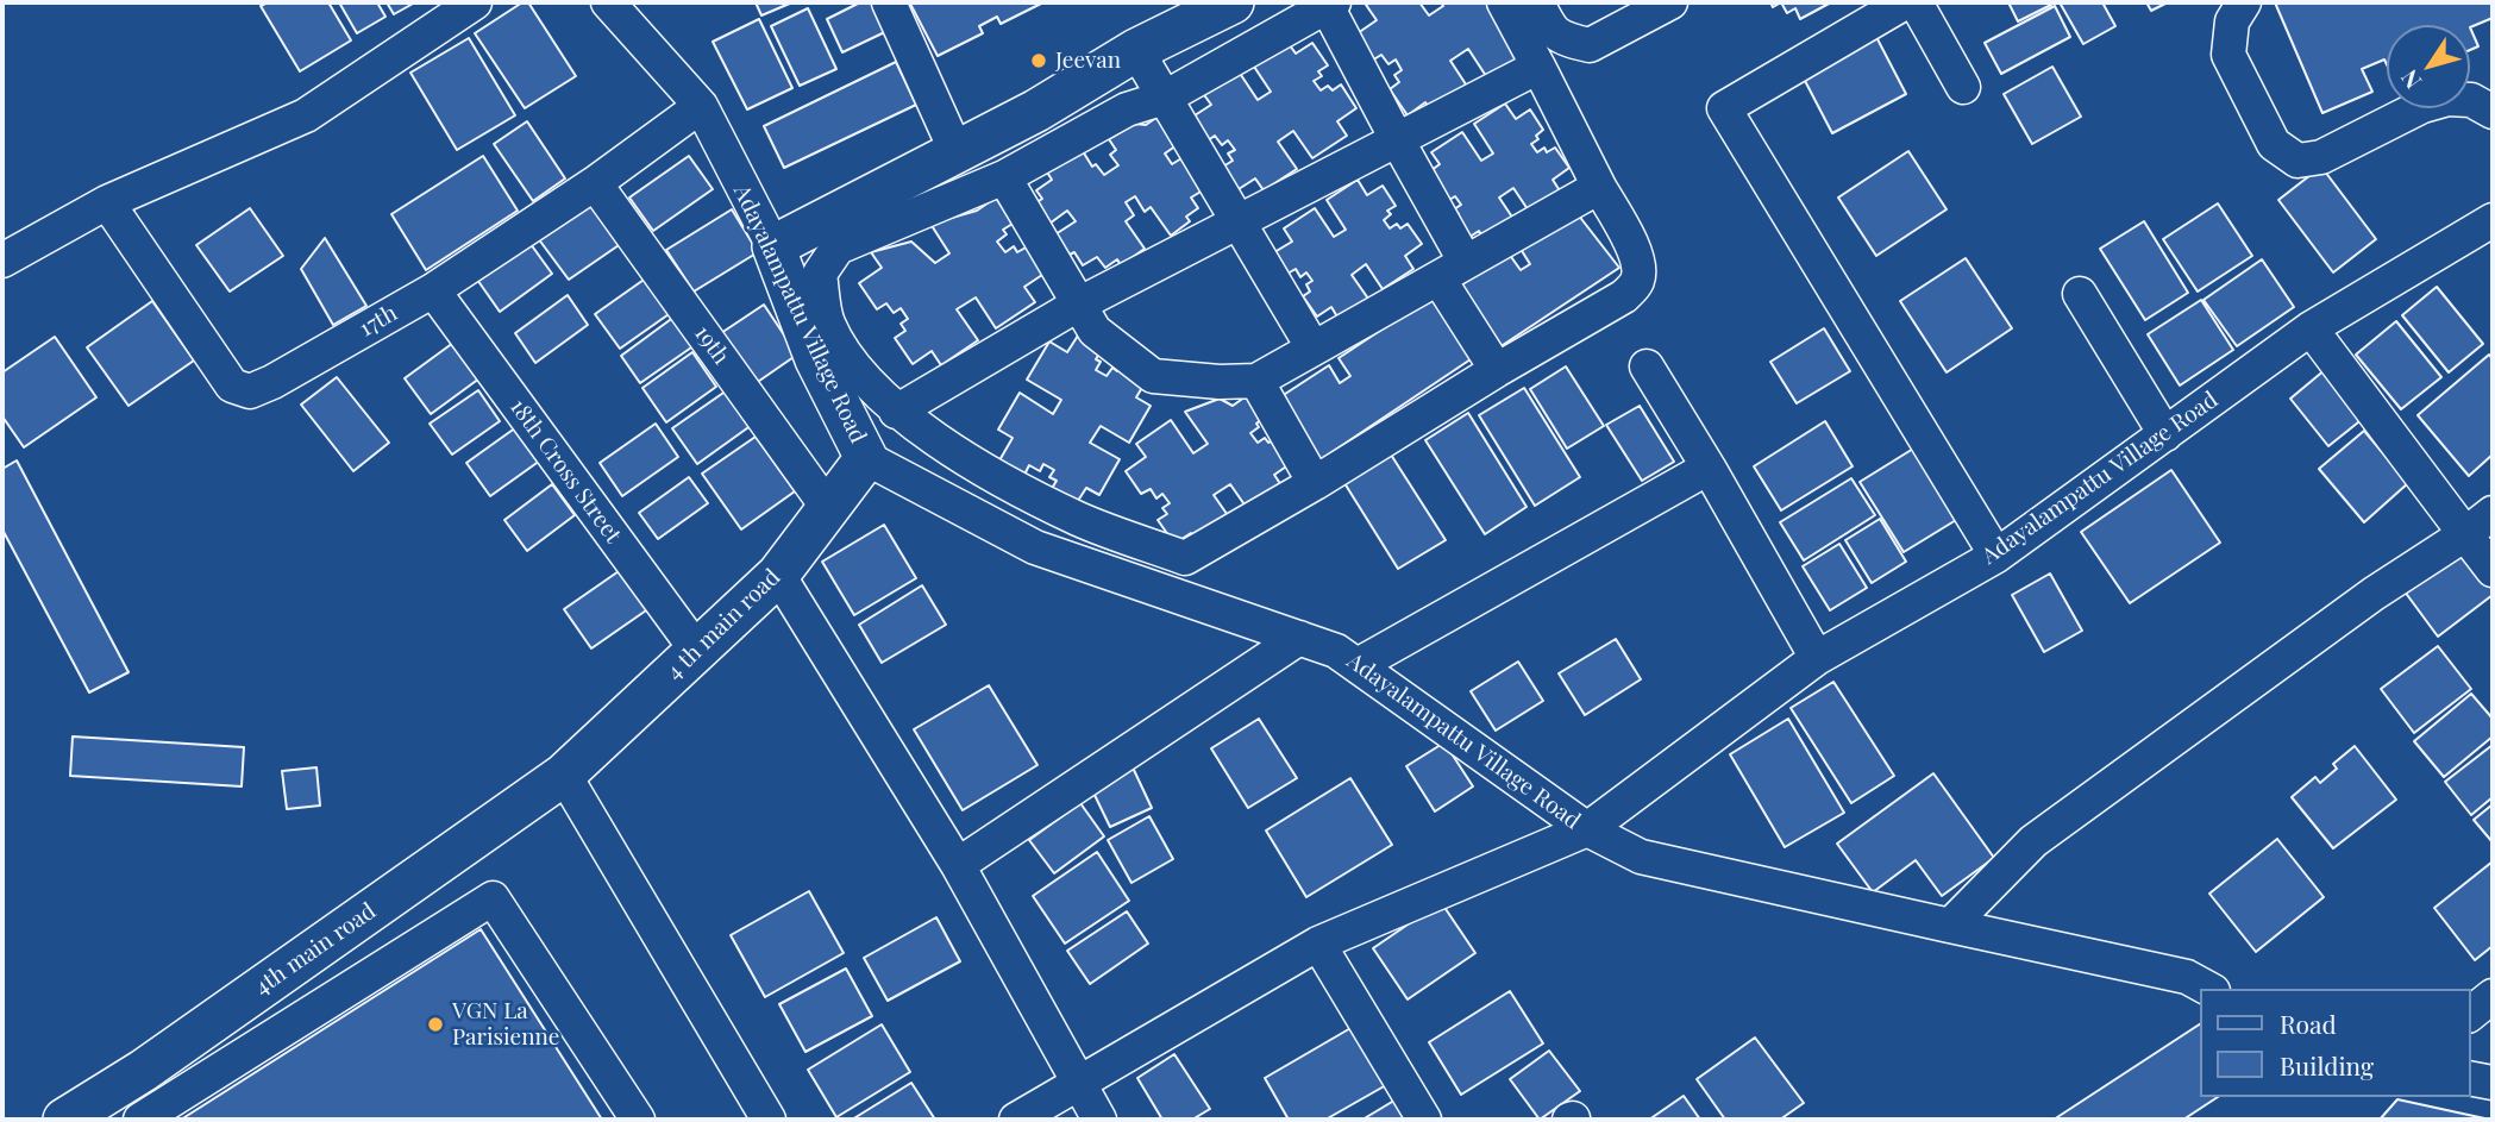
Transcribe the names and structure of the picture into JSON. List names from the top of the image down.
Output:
{
  "streets": {
    "street": [
      "Adayalampattu Village Road",
      "17th",
      "19th",
      "18th Cross Street",
      "4 th main road",
      "4th main road"
    ]
  },
  "crossings": [
    ["Adayalampattu Village Road", "17th"],
    ["Adayalampattu Village Road", "4 th main road"],
    ["17th", "19th"],
    ["17th", "18th Cross Street"],
    ["19th", "4 th main road"],
    ["18th Cross Street", "4 th main road"],
    ["4 th main road", "4th main road"]
  ],
  "places": ["Jeevan", "VGN La Parisienne"],
  "legend": ["Road", "Building"],
  "north": "bottom left"
}
